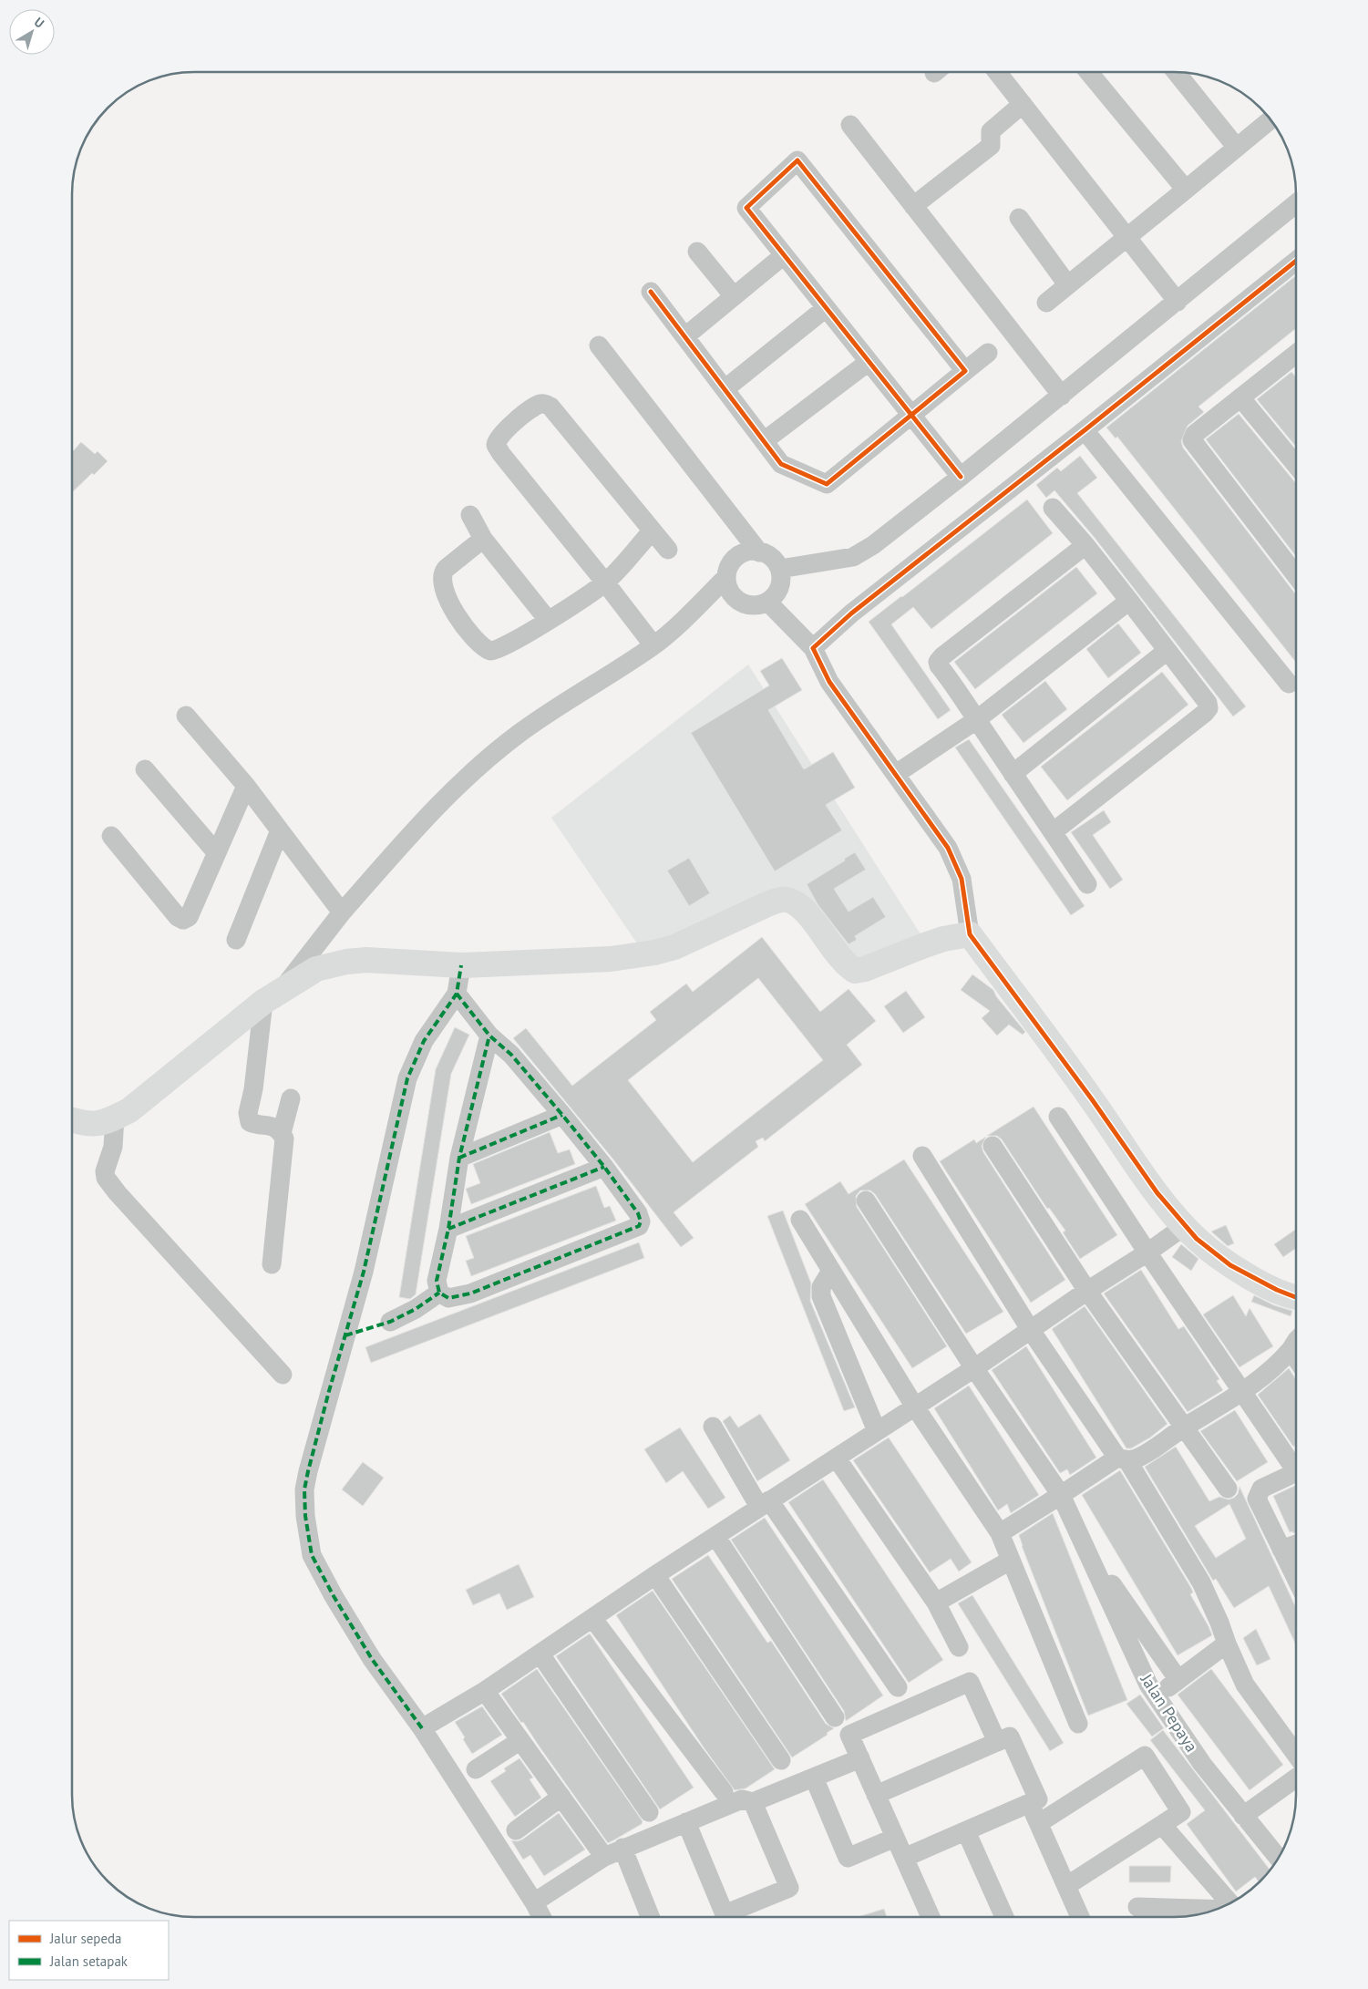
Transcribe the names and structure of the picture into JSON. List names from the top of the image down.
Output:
{
  "streets": {
    "street": ["Jalan Pepaya"]
  },
  "legend": ["Jalur sepeda", "Jalan setapak"],
  "north": "top right"
}
